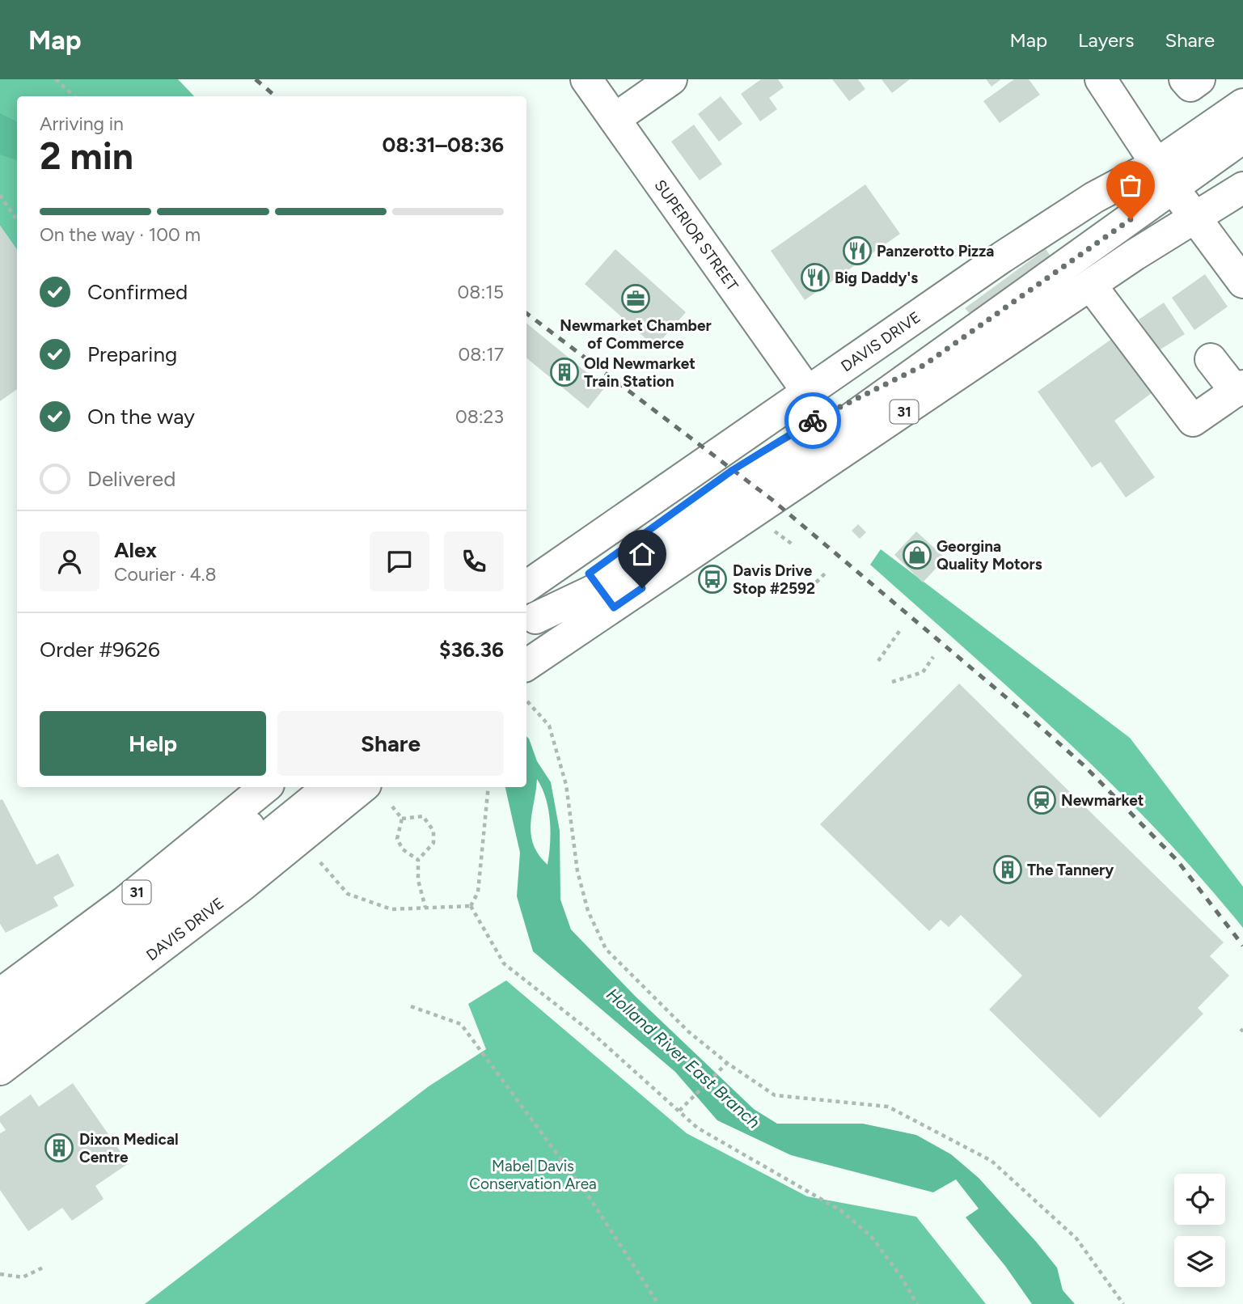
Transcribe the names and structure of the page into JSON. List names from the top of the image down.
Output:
{
  "streets": {
    "main road": ["SUPERIOR STREET", "DAVIS DRIVE", "31"]
  },
  "crossings": [
    ["SUPERIOR STREET", "DAVIS DRIVE"]
  ],
  "water": ["Holland River East Branch"],
  "parks": ["Mabel Davis Conservation Area"],
  "places": {
    "restaurant": ["Panzerotto Pizza", "Big Daddy's"],
    "office": ["Newmarket Chamber of Commerce"],
    "building": ["Old Newmarket Train Station", "The Tannery", "Dixon Medical Centre"],
    "shop": ["Georgina Quality Motors"],
    "bus stop": ["Davis Drive Stop #2592"],
    "station": ["Newmarket"]
  },
  "page": {
    "header": "Map",
    "nav": ["Map", "Layers", "Share"],
    "heading": ["2 min", "Arriving in", "08:31–08:36"],
    "panel": [
      "Alex",
      "Courier · 4.8",
      "Order #9626",
      "$36.36"
    ],
    "bar": "On the way · 100 m",
    "list": [
      ["Confirmed", "08:15"],
      ["Preparing", "08:17"],
      ["On the way", "08:23"],
      "Delivered"
    ],
    "buttons": ["Help", "Share"]
  }
}
